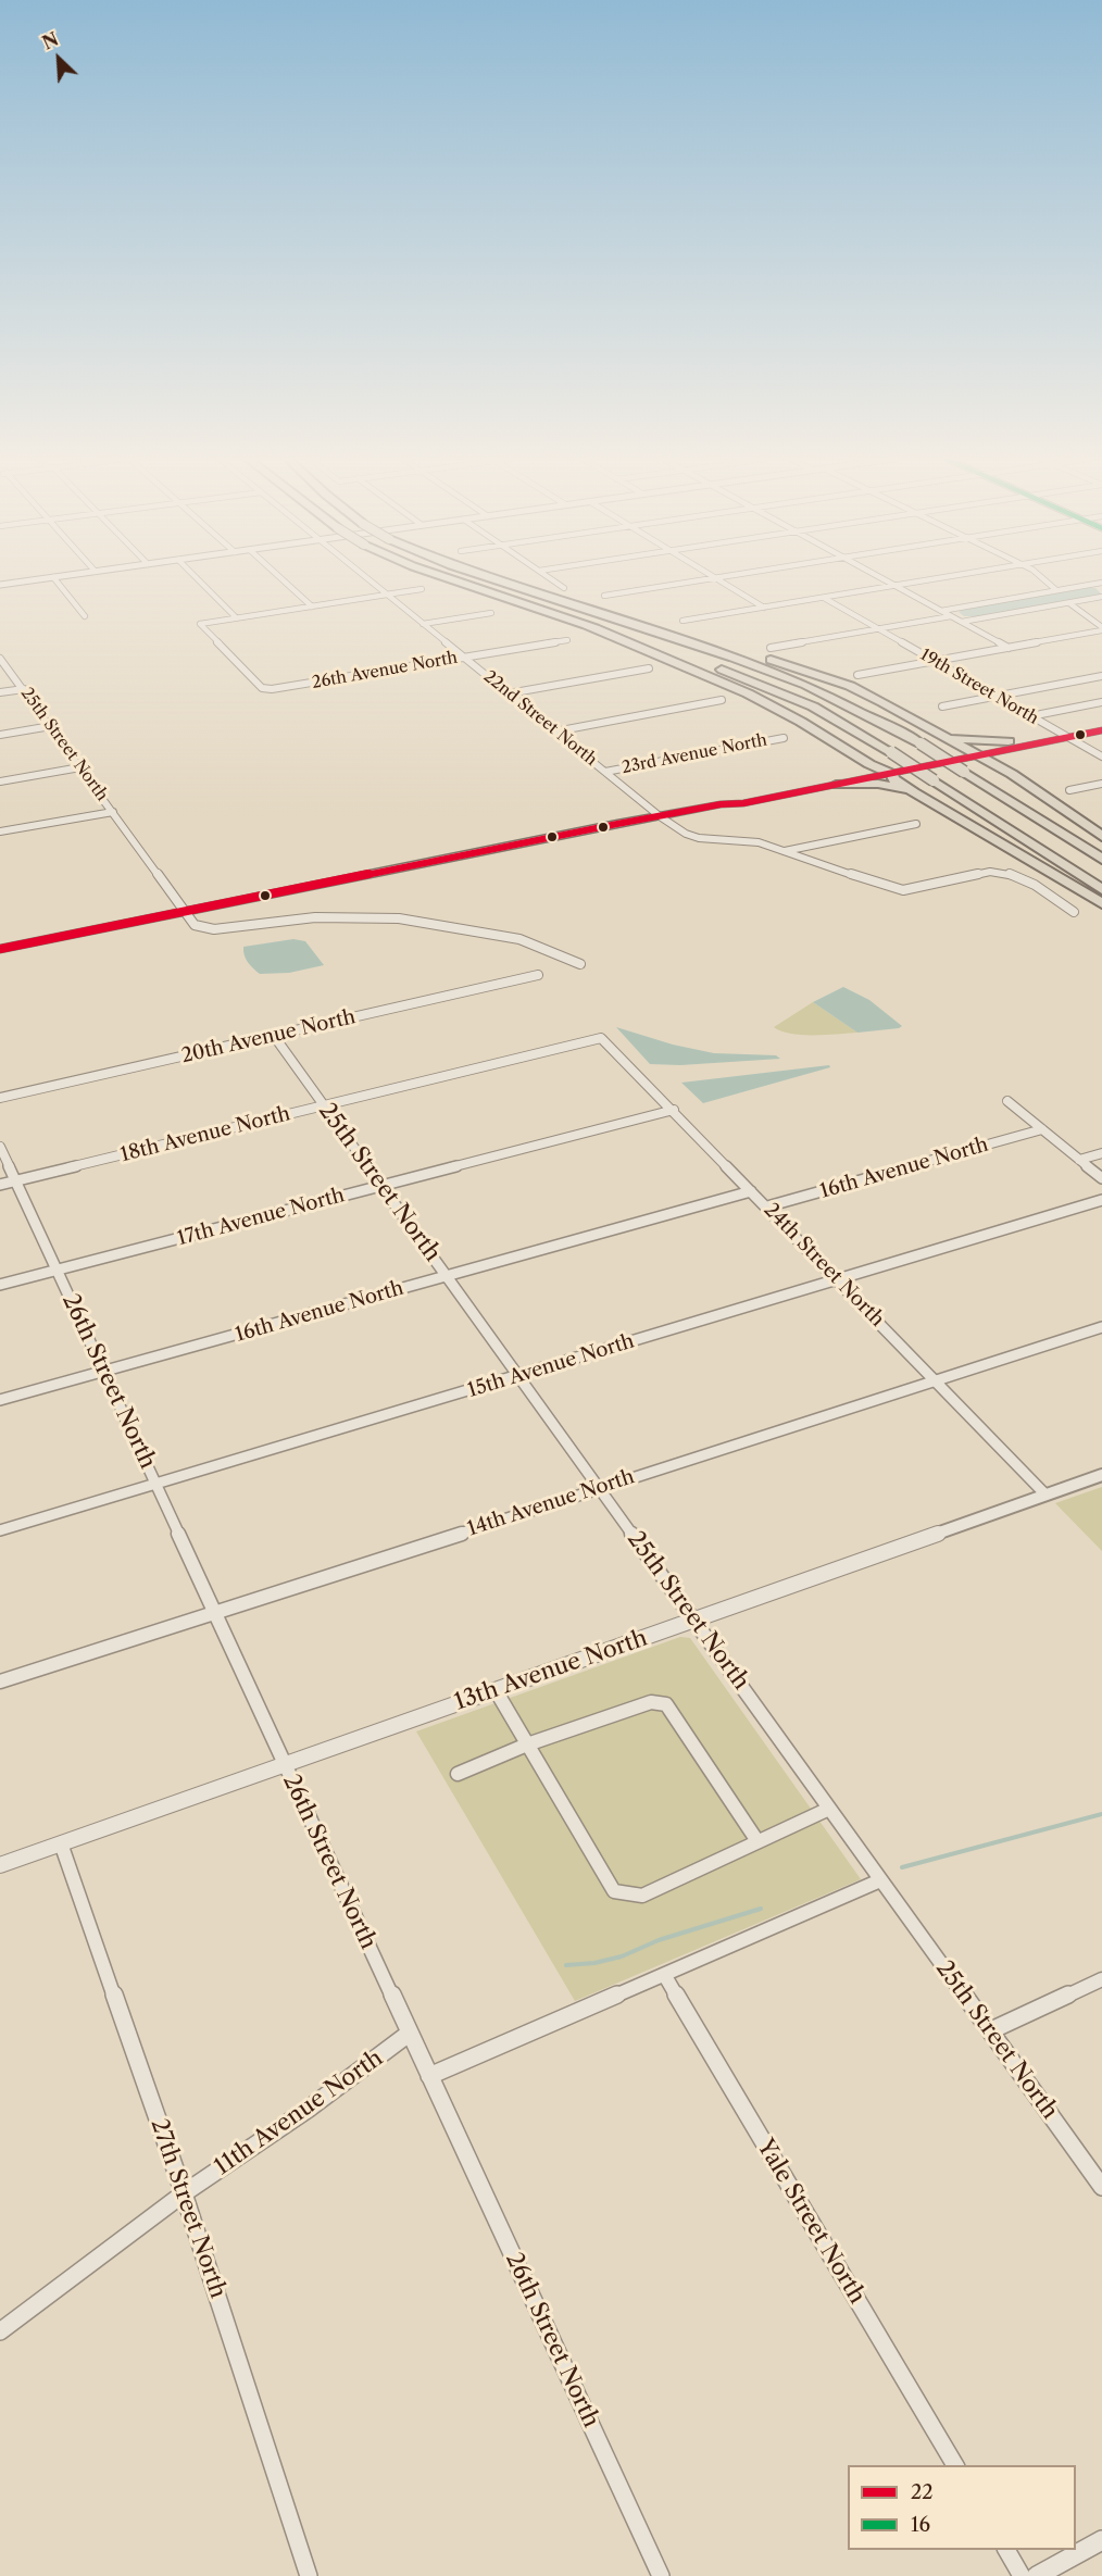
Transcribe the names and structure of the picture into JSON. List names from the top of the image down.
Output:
{
  "streets": {
    "street": [
      "26th Avenue North",
      "19th Street North",
      "22nd Street North",
      "25th Street North",
      "23rd Avenue North",
      "20th Avenue North",
      "18th Avenue North",
      "16th Avenue North",
      "17th Avenue North",
      "24th Street North",
      "15th Avenue North",
      "26th Street North",
      "14th Avenue North",
      "13th Avenue North",
      "11th Avenue North",
      "27th Street North",
      "Yale Street North"
    ]
  },
  "crossings": [
    ["26th Avenue North", "22nd Street North"],
    ["22nd Street North", "23rd Avenue North"],
    ["25th Street North", "20th Avenue North"],
    ["25th Street North", "18th Avenue North"],
    ["25th Street North", "16th Avenue North"],
    ["25th Street North", "17th Avenue North"],
    ["25th Street North", "15th Avenue North"],
    ["25th Street North", "14th Avenue North"],
    ["25th Street North", "13th Avenue North"],
    ["18th Avenue North", "24th Street North"],
    ["18th Avenue North", "26th Street North"],
    ["16th Avenue North", "24th Street North"],
    ["16th Avenue North", "26th Street North"],
    ["17th Avenue North", "24th Street North"],
    ["17th Avenue North", "26th Street North"],
    ["24th Street North", "15th Avenue North"],
    ["24th Street North", "14th Avenue North"],
    ["24th Street North", "13th Avenue North"],
    ["15th Avenue North", "26th Street North"],
    ["26th Street North", "14th Avenue North"],
    ["26th Street North", "13th Avenue North"],
    ["26th Street North", "11th Avenue North"],
    ["13th Avenue North", "27th Street North"],
    ["11th Avenue North", "27th Street North"]
  ],
  "lines": ["transit line 22"],
  "legend": ["22", "16"],
  "north": "top left"
}
